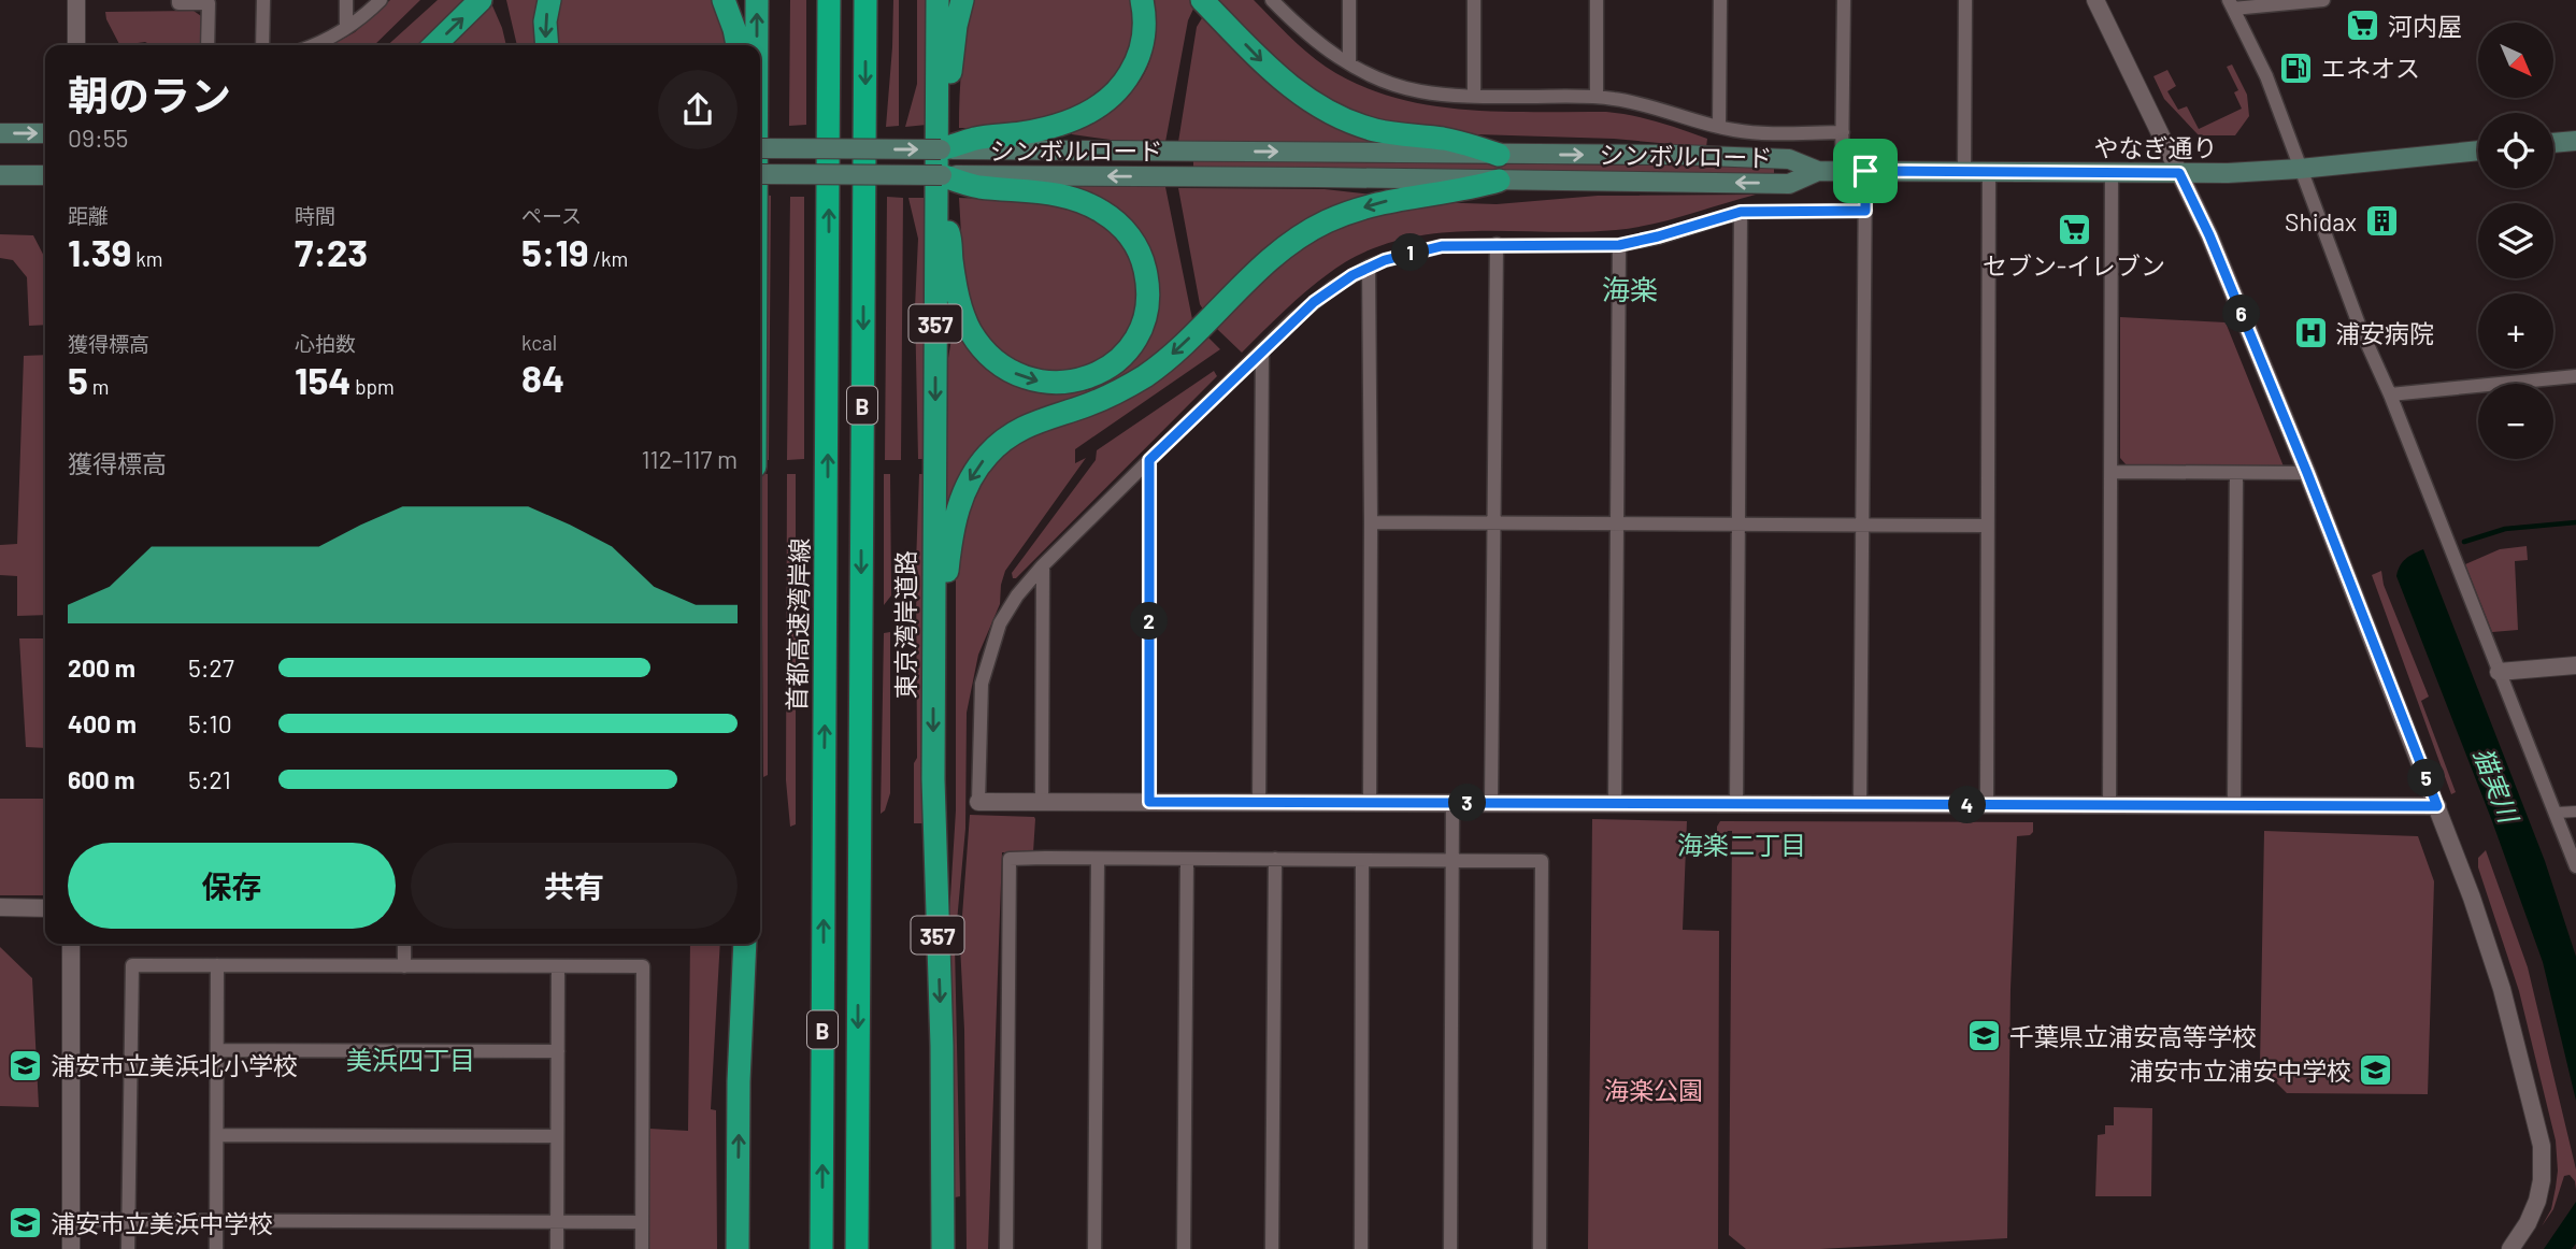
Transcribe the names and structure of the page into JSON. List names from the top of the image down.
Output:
{
  "streets": {
    "highway": [
      "357",
      "B",
      "首都高速湾岸線",
      "東京湾岸道路"
    ],
    "main road": ["やなぎ通り", "シンボルロード"]
  },
  "crossings": [
    ["やなぎ通り", "シンボルロード"]
  ],
  "districts": ["海楽", "海楽二丁目", "美浜四丁目"],
  "water": ["猫実川"],
  "parks": ["海楽公園"],
  "places": {
    "supermarket": ["河内屋", "セブン-イレブン"],
    "fuel station": ["エネオス"],
    "building": ["Shidax"],
    "hospital": ["浦安病院"],
    "school or university": [
      "千葉県立浦安高等学校",
      "浦安市立美浜北小学校",
      "浦安市立浦安中学校",
      "浦安市立美浜中学校"
    ]
  },
  "north": "bottom right",
  "page": {
    "map_buttons": ["+", "−"],
    "heading": ["朝のラン", "09:55"],
    "stats": [
      ["距離", "1.39 km"],
      ["時間", "7:23"],
      ["ペース", "5:19 /km"],
      ["獲得標高", "5 m"],
      ["心拍数", "154 bpm"],
      ["kcal", "84"]
    ],
    "pins": [
      "1",
      "6",
      "2",
      "5",
      "3",
      "4"
    ],
    "chart": ["獲得標高", "112–117 m"],
    "list": [
      {
        "name": "200 m",
        "note": "5:27"
      },
      {
        "name": "400 m",
        "note": "5:10"
      },
      {
        "name": "600 m",
        "note": "5:21"
      }
    ],
    "buttons": ["保存", "共有"]
  }
}
